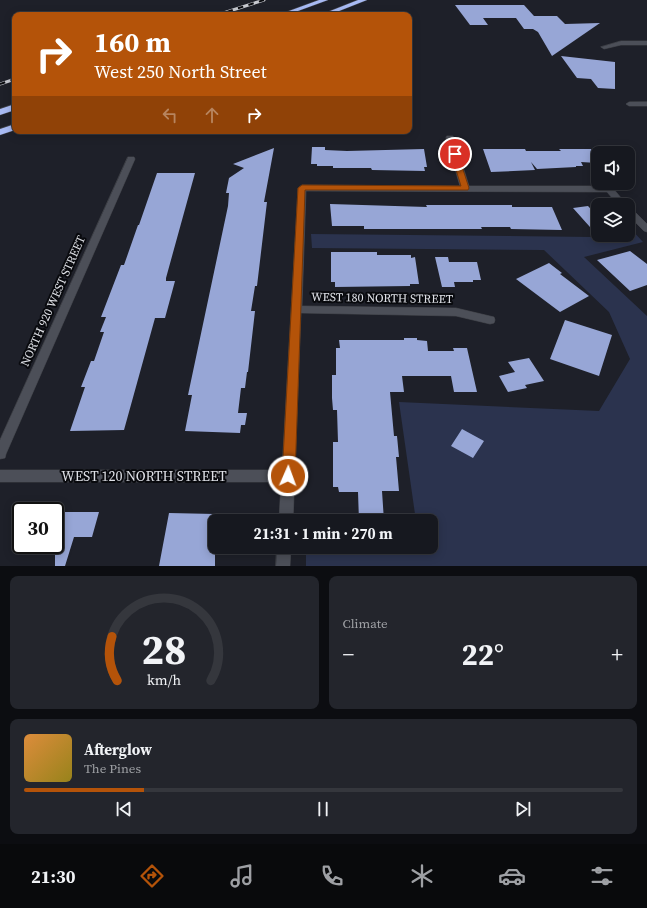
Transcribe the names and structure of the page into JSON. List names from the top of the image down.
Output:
{
  "streets": {
    "street": ["WEST 180 NORTH STREET", "NORTH 920 WEST STREET", "WEST 120 NORTH STREET"]
  },
  "page": {
    "turn": ["160 m", "West 250 North Street"],
    "limit": "30",
    "trip": "21:31 · 1 min · 270 m",
    "tile": "Climate",
    "heat": ["−", "22°", "+"],
    "song": ["Afterglow", "The Pines"],
    "tabs": "21:30",
    "gauge": ["28", "km/h"]
  }
}
